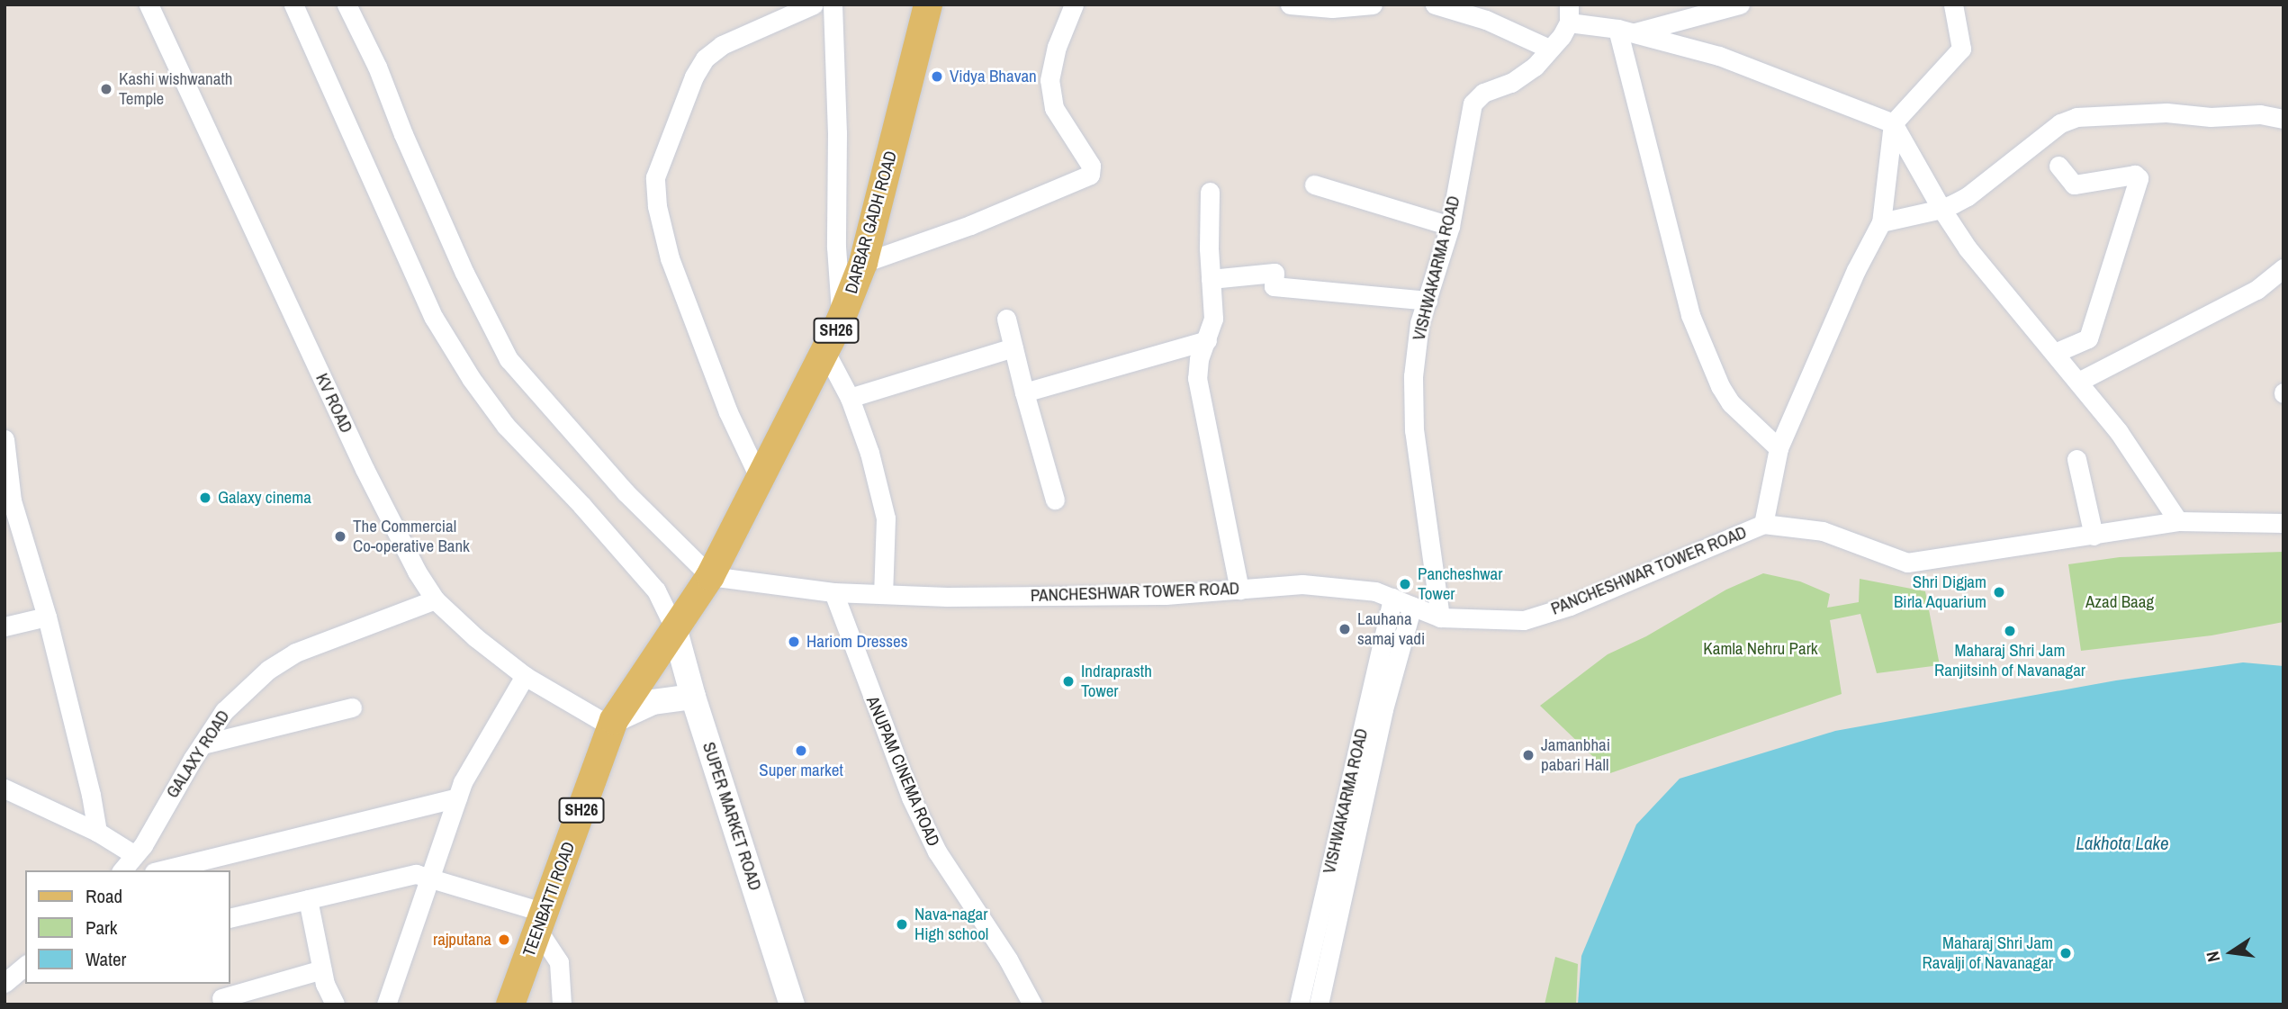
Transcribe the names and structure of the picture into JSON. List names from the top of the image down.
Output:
{
  "streets": {
    "main road": [
      "DARBAR GADH ROAD",
      "SH26",
      "SUPER MARKET ROAD",
      "TEENBATTI ROAD"
    ],
    "street": [
      "VISHWAKARMA ROAD",
      "KV ROAD",
      "PANCHESHWAR TOWER ROAD",
      "GALAXY ROAD",
      "ANUPAM CINEMA ROAD"
    ]
  },
  "crossings": [
    ["DARBAR GADH ROAD", "PANCHESHWAR TOWER ROAD"],
    ["DARBAR GADH ROAD", "SUPER MARKET ROAD"],
    ["DARBAR GADH ROAD", "TEENBATTI ROAD"],
    ["VISHWAKARMA ROAD", "PANCHESHWAR TOWER ROAD"],
    ["KV ROAD", "GALAXY ROAD"],
    ["KV ROAD", "TEENBATTI ROAD"],
    ["PANCHESHWAR TOWER ROAD", "ANUPAM CINEMA ROAD"],
    ["SUPER MARKET ROAD", "TEENBATTI ROAD"]
  ],
  "water": ["Lakhota Lake"],
  "parks": ["Azad Baag", "Kamla Nehru Park"],
  "places": [
    "Vidya Bhavan",
    "Kashi wishwanath Temple",
    "Galaxy cinema",
    "The Commercial Co-operative Bank",
    "Pancheshwar Tower",
    "Shri Digjam Birla Aquarium",
    "Lauhana samaj vadi",
    "Maharaj Shri Jam Ranjitsinh of Navanagar",
    "Hariom Dresses",
    "Indraprasth Tower",
    "Super market",
    "Jamanbhai pabari Hall",
    "Nava-nagar High school",
    "rajputana",
    "Maharaj Shri Jam Ravalji of Navanagar"
  ],
  "legend": ["Road", "Park", "Water"],
  "north": "left"
}
